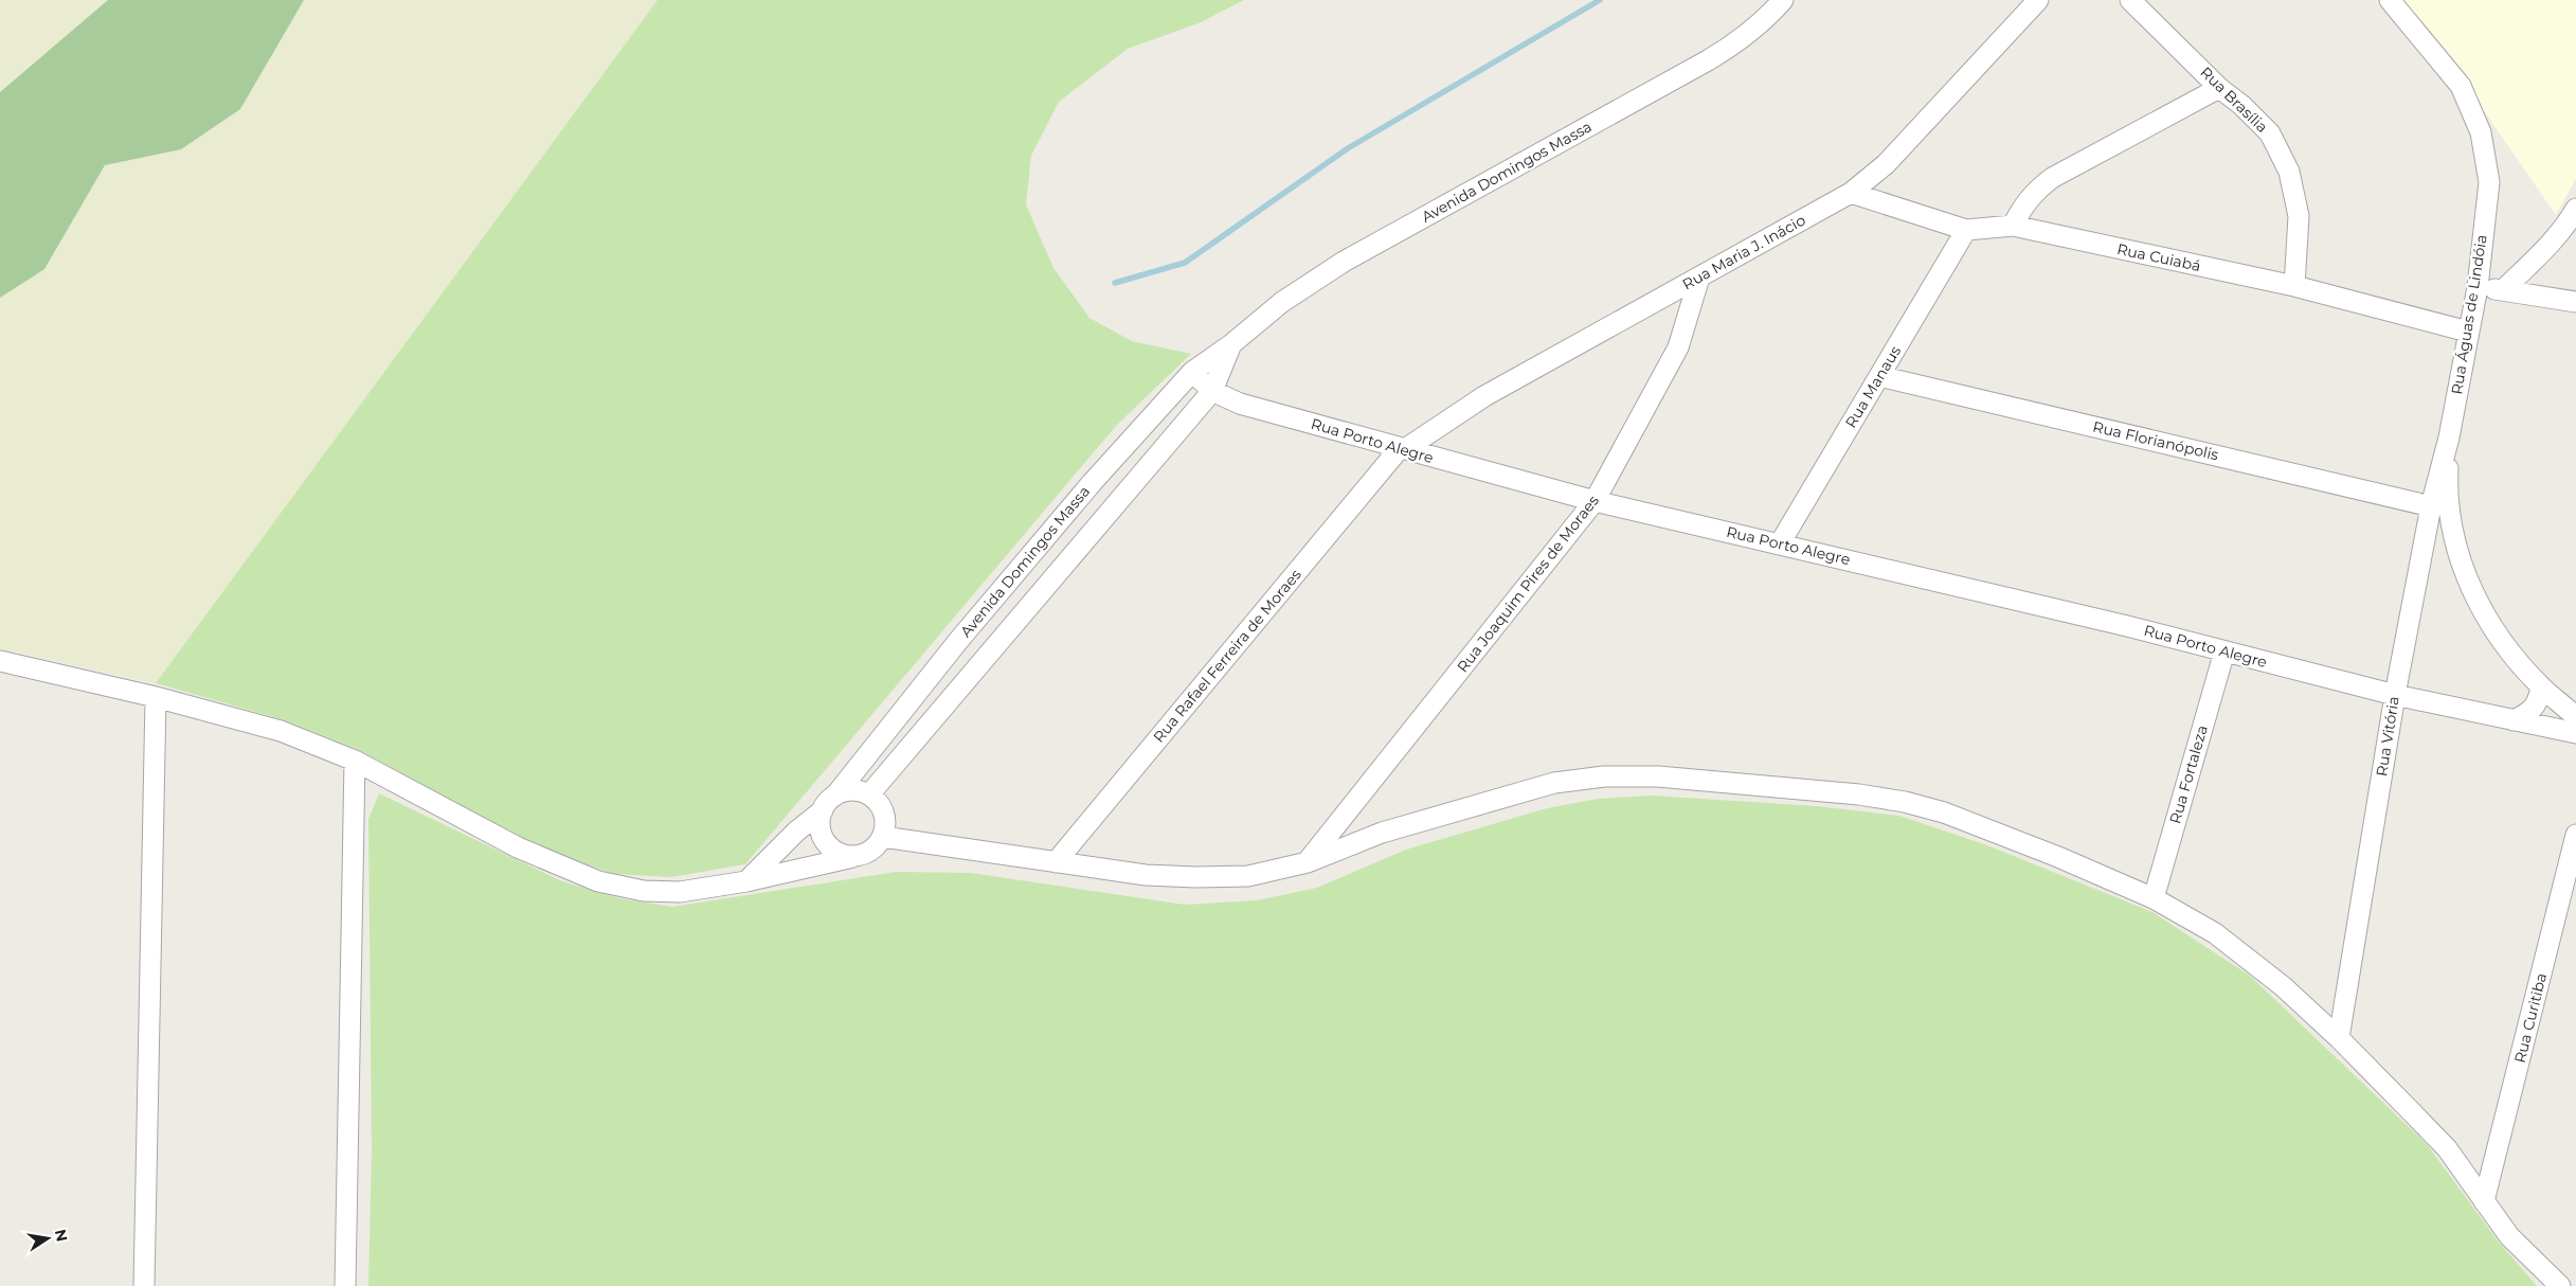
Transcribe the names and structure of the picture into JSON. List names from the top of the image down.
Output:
{
  "streets": {
    "street": [
      "Rua Brasília",
      "Avenida Domingos Massa",
      "Rua Maria J. Inácio",
      "Rua Cuiabá",
      "Rua Águas de Lindóia",
      "Rua Manaus",
      "Rua Porto Alegre",
      "Rua Florianópolis",
      "Rua Joaquim Pires de Moraes",
      "Rua Rafael Ferreira de Moraes",
      "Rua Vitória",
      "Rua Fortaleza",
      "Rua Curitiba"
    ]
  },
  "crossings": [
    ["Rua Brasília", "Rua Cuiabá"],
    ["Avenida Domingos Massa", "Rua Porto Alegre"],
    ["Rua Maria J. Inácio", "Rua Cuiabá"],
    ["Rua Maria J. Inácio", "Rua Porto Alegre"],
    ["Rua Maria J. Inácio", "Rua Joaquim Pires de Moraes"],
    ["Rua Maria J. Inácio", "Rua Rafael Ferreira de Moraes"],
    ["Rua Cuiabá", "Rua Águas de Lindóia"],
    ["Rua Cuiabá", "Rua Manaus"],
    ["Rua Águas de Lindóia", "Rua Vitória"],
    ["Rua Manaus", "Rua Porto Alegre"],
    ["Rua Manaus", "Rua Florianópolis"],
    ["Rua Porto Alegre", "Rua Joaquim Pires de Moraes"],
    ["Rua Porto Alegre", "Rua Rafael Ferreira de Moraes"],
    ["Rua Porto Alegre", "Rua Vitória"],
    ["Rua Porto Alegre", "Rua Fortaleza"],
    ["Rua Florianópolis", "Rua Vitória"]
  ],
  "north": "right"
}
